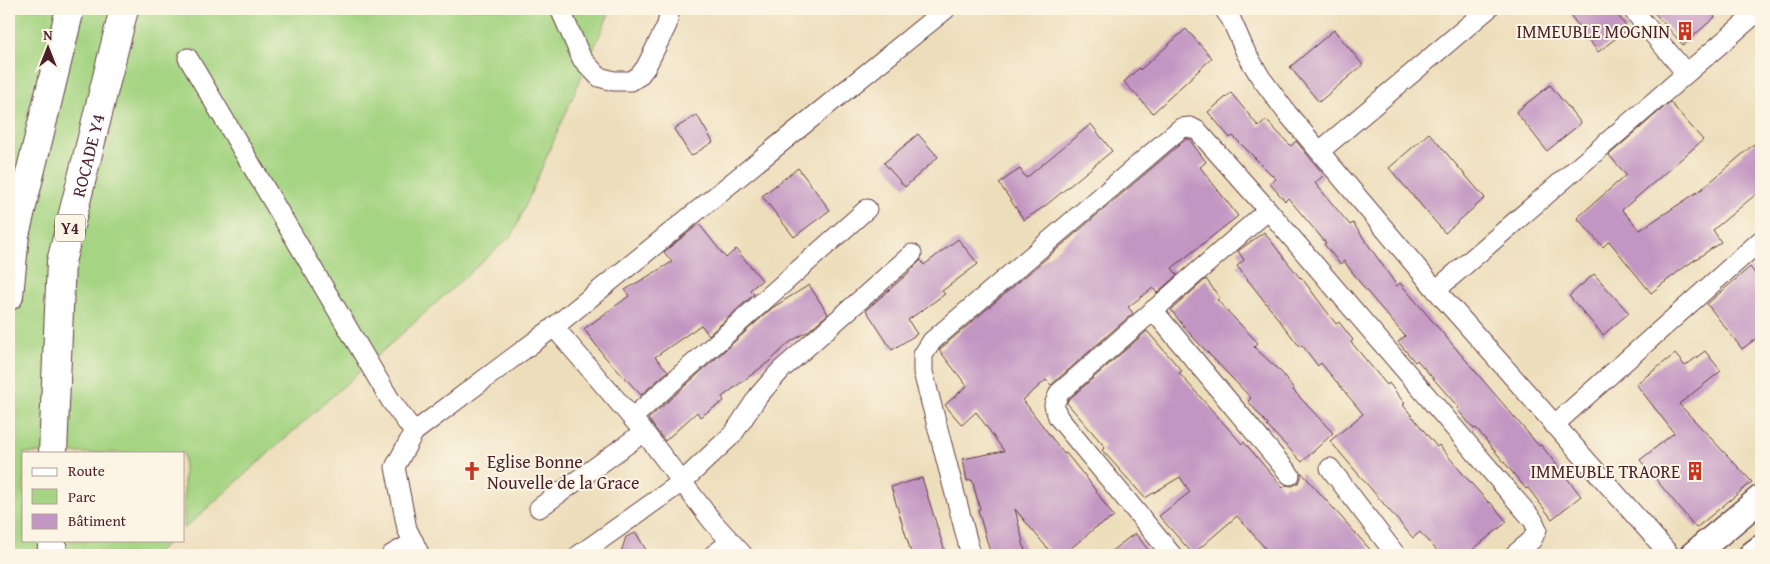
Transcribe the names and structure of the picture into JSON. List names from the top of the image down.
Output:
{
  "streets": {
    "highway": ["ROCADE Y4", "Y4"]
  },
  "places": {
    "building": ["IMMEUBLE MOGNIN", "IMMEUBLE TRAORE"],
    "church": ["Eglise Bonne Nouvelle de la Grace"]
  },
  "legend": ["Route", "Parc", "Bâtiment"],
  "north": "top"
}
